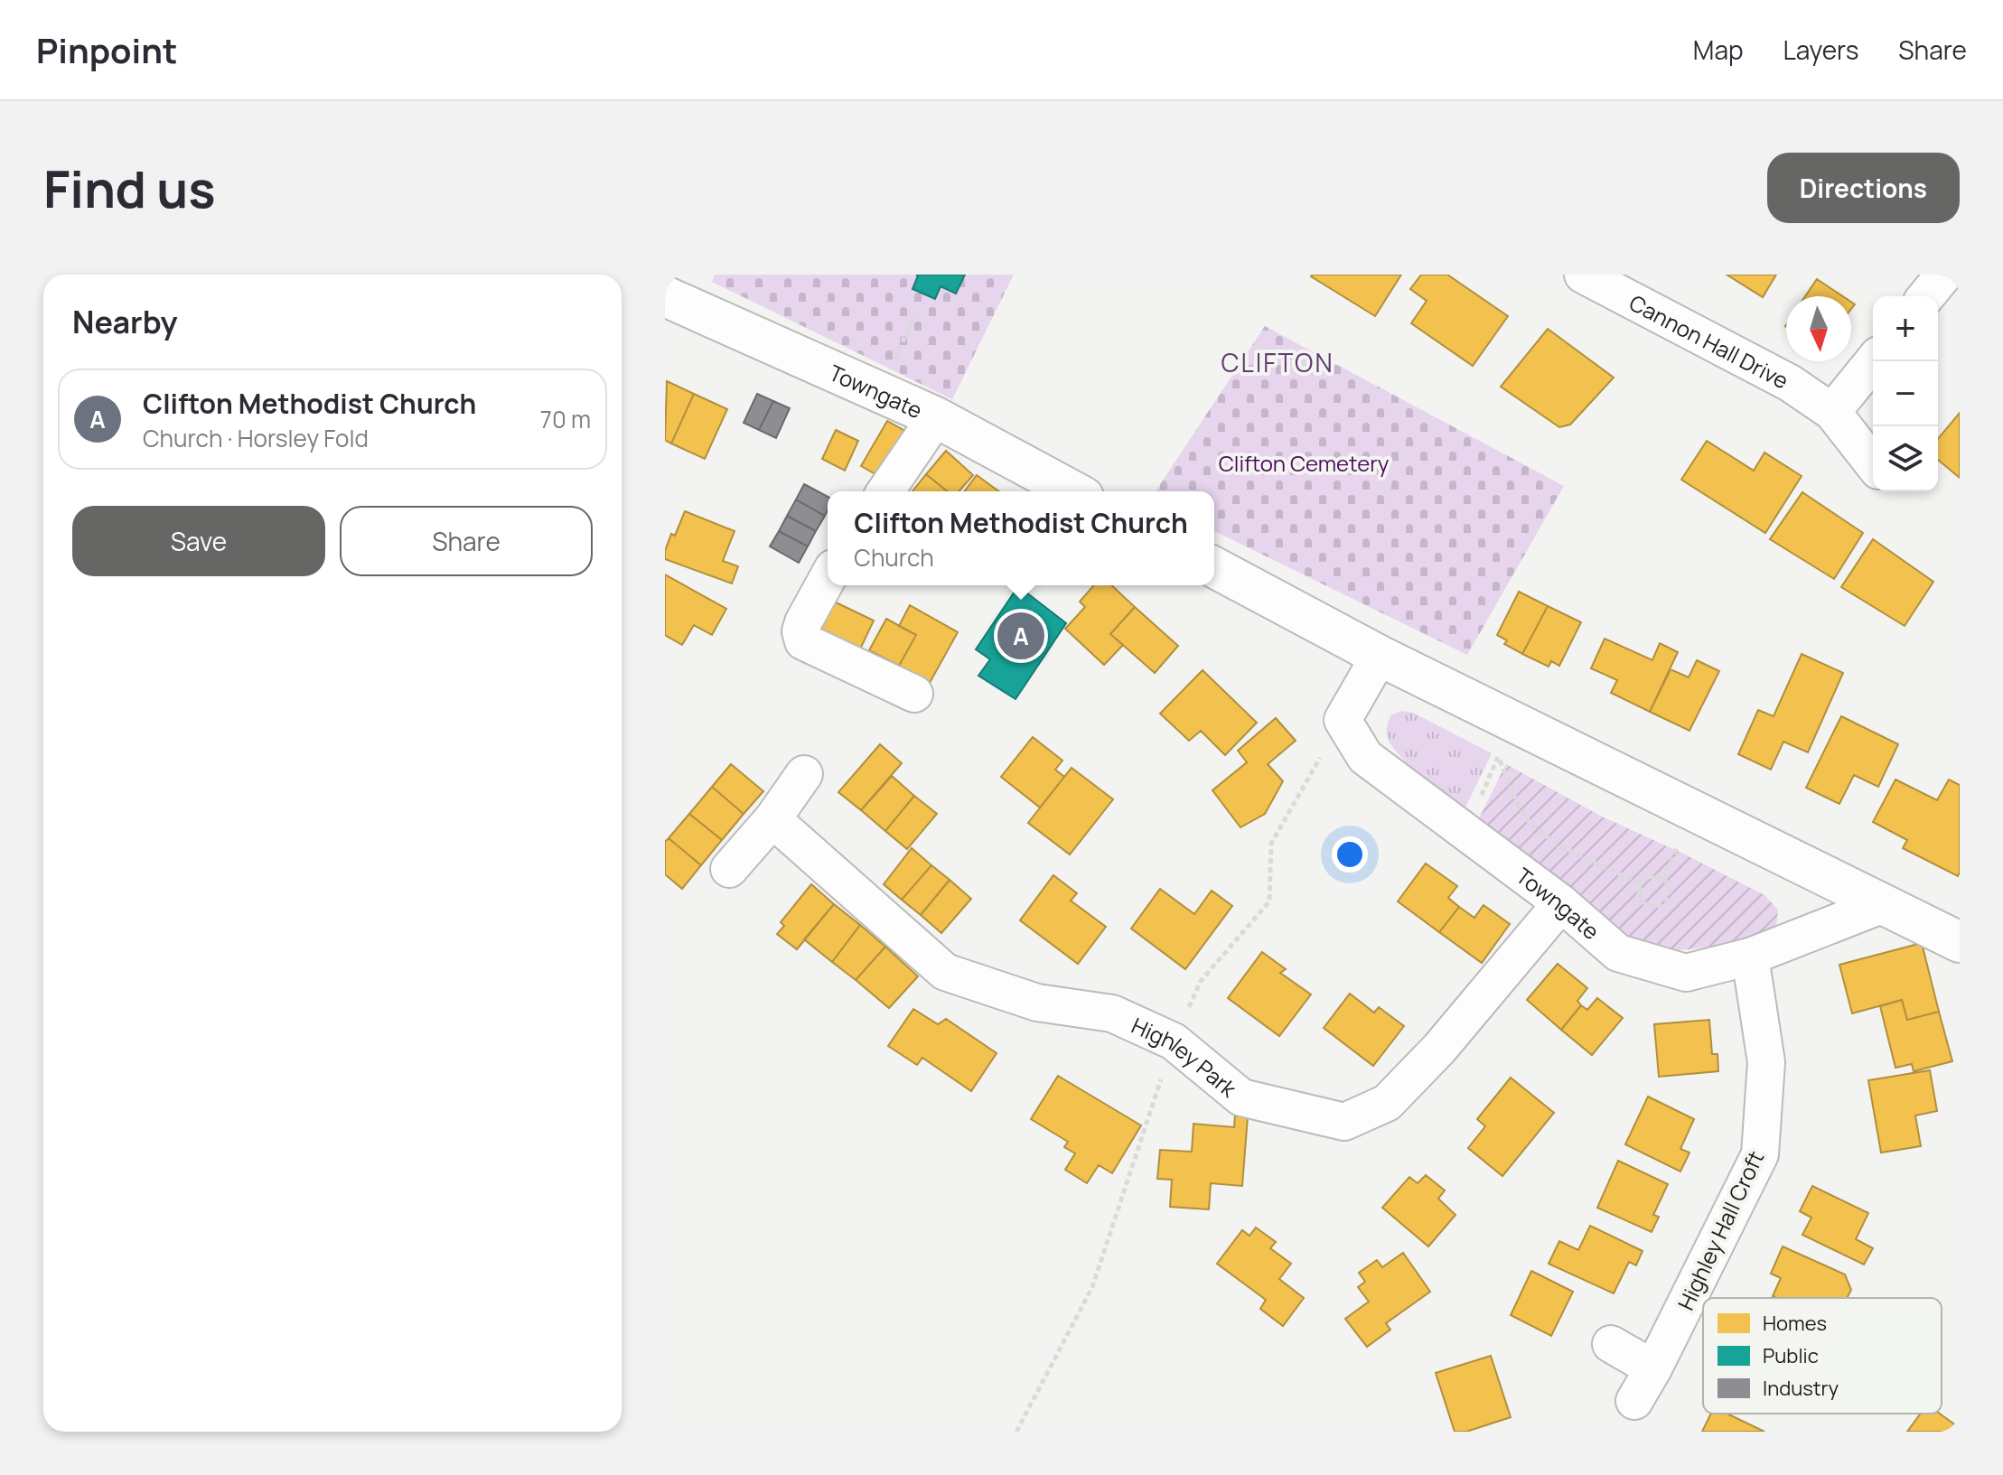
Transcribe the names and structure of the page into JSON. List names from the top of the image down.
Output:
{
  "streets": {
    "street": [
      "Cannon Hall Drive",
      "Towngate",
      "Highley Park",
      "Highley Hall Croft"
    ]
  },
  "crossings": [
    ["Towngate", "Highley Park"],
    ["Towngate", "Highley Hall Croft"]
  ],
  "districts": ["CLIFTON"],
  "parks": ["Clifton Cemetery"],
  "legend": ["Homes", "Public", "Industry"],
  "north": "bottom",
  "page": {
    "header": "Pinpoint",
    "nav": ["Map", "Layers", "Share"],
    "buttons": [
      "Directions",
      ["Save", "Share"]
    ],
    "title": "Find us",
    "heading": "Nearby",
    "map_buttons": ["+", "−"],
    "list": [
      {
        "mark": "A",
        "name": "Clifton Methodist Church",
        "note": "Church · Horsley Fold",
        "value": "70 m"
      }
    ],
    "popup": ["Clifton Methodist Church", "Church"],
    "pins": "A"
  }
}
